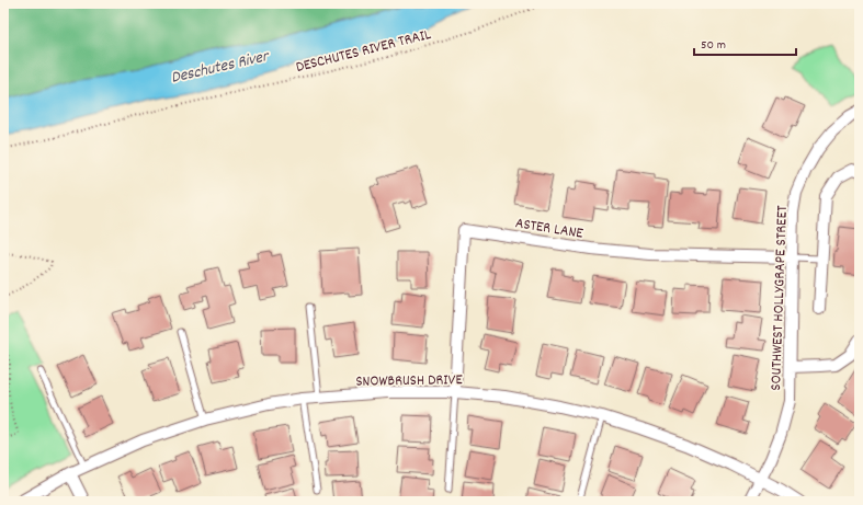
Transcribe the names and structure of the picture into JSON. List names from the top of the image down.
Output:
{
  "streets": {
    "street": ["ASTER LANE", "SOUTHWEST HOLLYGRAPE STREET", "SNOWBRUSH DRIVE"],
    "path": ["DESCHUTES RIVER TRAIL"]
  },
  "crossings": [
    ["ASTER LANE", "SOUTHWEST HOLLYGRAPE STREET"],
    ["ASTER LANE", "SNOWBRUSH DRIVE"],
    ["SOUTHWEST HOLLYGRAPE STREET", "SNOWBRUSH DRIVE"]
  ],
  "water": ["Deschutes River"],
  "scale_bar": "50 m"
}
